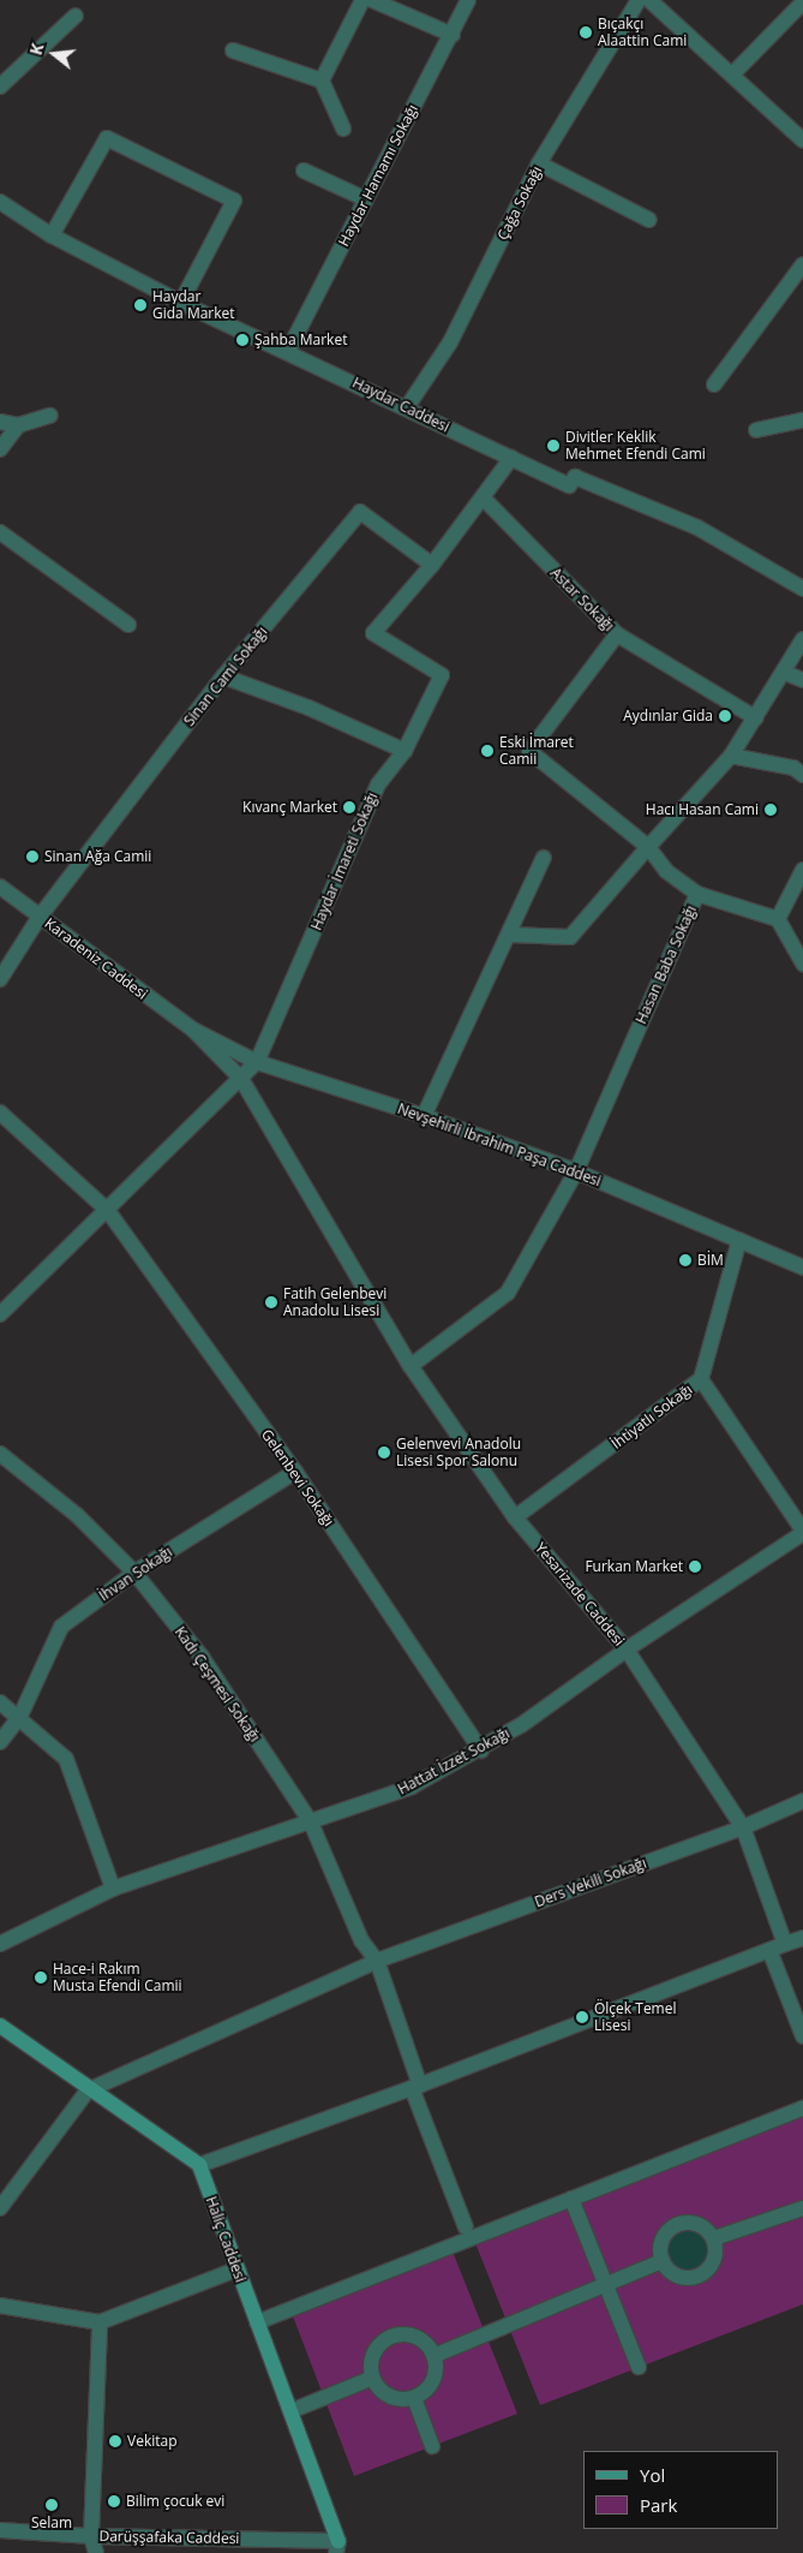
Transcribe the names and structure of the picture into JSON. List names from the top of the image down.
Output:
{
  "streets": {
    "main road": ["Haliç Caddesi"],
    "street": [
      "Haydar Hamamı Sokağı",
      "Çağa Sokağı",
      "Haydar Caddesi",
      "Astar Sokağı",
      "Sinan Cami Sokağı",
      "Haydar İmareti Sokağı",
      "Karadeniz Caddesi",
      "Hasan Baba Sokağı",
      "Nevşehirli İbrahim Paşa Caddesi",
      "İhtiyatlı Sokağı",
      "Gelenbevi Sokağı",
      "İhvan Sokağı",
      "Yesarizade Caddesi",
      "Kadı Çeşmesi Sokağı",
      "Hattat İzzet Sokağı",
      "Ders Vekili Sokağı",
      "Darüşşafaka Caddesi"
    ]
  },
  "crossings": [
    ["Haydar Hamamı Sokağı", "Haydar Caddesi"],
    ["Çağa Sokağı", "Haydar Caddesi"],
    ["Astar Sokağı", "Hasan Baba Sokağı"],
    ["Sinan Cami Sokağı", "Haydar İmareti Sokağı"],
    ["Sinan Cami Sokağı", "Karadeniz Caddesi"],
    ["Haydar İmareti Sokağı", "Nevşehirli İbrahim Paşa Caddesi"],
    ["Haydar İmareti Sokağı", "Gelenbevi Sokağı"],
    ["Haydar İmareti Sokağı", "Yesarizade Caddesi"],
    ["Karadeniz Caddesi", "Nevşehirli İbrahim Paşa Caddesi"],
    ["Karadeniz Caddesi", "Yesarizade Caddesi"],
    ["Hasan Baba Sokağı", "Nevşehirli İbrahim Paşa Caddesi"],
    ["Hasan Baba Sokağı", "Yesarizade Caddesi"],
    ["Nevşehirli İbrahim Paşa Caddesi", "İhtiyatlı Sokağı"],
    ["Nevşehirli İbrahim Paşa Caddesi", "Yesarizade Caddesi"],
    ["İhtiyatlı Sokağı", "Yesarizade Caddesi"],
    ["Gelenbevi Sokağı", "İhvan Sokağı"],
    ["Gelenbevi Sokağı", "Hattat İzzet Sokağı"],
    ["İhvan Sokağı", "Kadı Çeşmesi Sokağı"],
    ["Yesarizade Caddesi", "Hattat İzzet Sokağı"],
    ["Yesarizade Caddesi", "Ders Vekili Sokağı"],
    ["Kadı Çeşmesi Sokağı", "Hattat İzzet Sokağı"],
    ["Kadı Çeşmesi Sokağı", "Ders Vekili Sokağı"],
    ["Haliç Caddesi", "Darüşşafaka Caddesi"]
  ],
  "places": [
    "Bıçakçı Alaattin Cami",
    "Haydar Gida Market",
    "Şahba Market",
    "Divitler Keklik Mehmet Efendi Cami",
    "Aydınlar Gida",
    "Eski İmaret Camii",
    "Kıvanç Market",
    "Hacı Hasan Cami",
    "Sinan Ağa Camii",
    "BİM",
    "Fatih Gelenbevi Anadolu Lisesi",
    "Gelenvevi Anadolu Lisesi Spor Salonu",
    "Furkan Market",
    "Hace-i Rakım Musta Efendi Camii",
    "Ölçek Temel Lisesi",
    "Vekitap",
    "Bilim çocuk evi",
    "Selam"
  ],
  "legend": ["Yol", "Park"],
  "north": "left"
}
